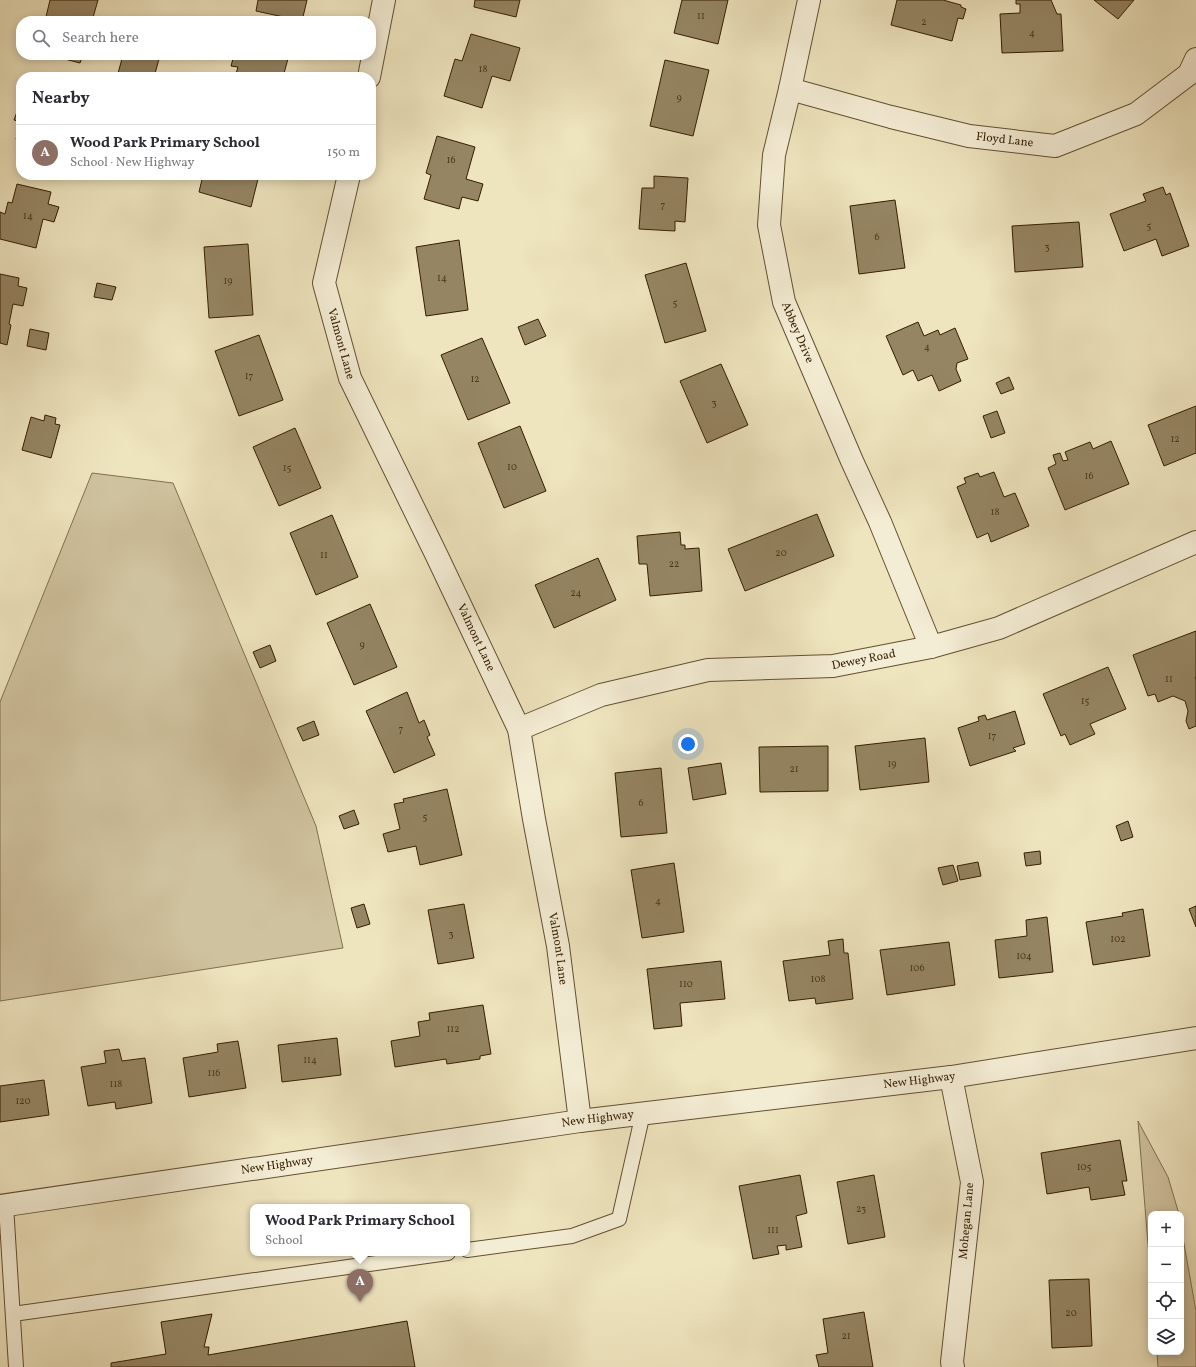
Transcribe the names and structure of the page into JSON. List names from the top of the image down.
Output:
{
  "streets": {
    "street": [
      "Floyd Lane",
      "Abbey Drive",
      "Valmont Lane",
      "Dewey Road",
      "New Highway",
      "Mohegan Lane"
    ]
  },
  "crossings": [
    ["Floyd Lane", "Abbey Drive"],
    ["Abbey Drive", "Dewey Road"],
    ["Valmont Lane", "Dewey Road"],
    ["Valmont Lane", "New Highway"],
    ["New Highway", "Mohegan Lane"]
  ],
  "house_numbers": [
    "11",
    "2",
    "4",
    "18",
    "9",
    "16",
    "7",
    "14",
    "5",
    "6",
    "3",
    "14",
    "19",
    "5",
    "4",
    "17",
    "12",
    "3",
    "12",
    "10",
    "15",
    "16",
    "18",
    "20",
    "11",
    "22",
    "24",
    "9",
    "11",
    "15",
    "7",
    "17",
    "19",
    "21",
    "6",
    "5",
    "4",
    "3",
    "102",
    "104",
    "106",
    "108",
    "110",
    "112",
    "114",
    "116",
    "118",
    "120",
    "105",
    "23",
    "111",
    "20",
    "21"
  ],
  "page": {
    "search": "Search here",
    "heading": "Nearby",
    "list": [
      {
        "mark": "A",
        "name": "Wood Park Primary School",
        "note": "School · New Highway",
        "value": "150 m"
      }
    ],
    "popup": ["Wood Park Primary School", "School"],
    "map_buttons": ["+", "−"],
    "pins": "A"
  }
}
